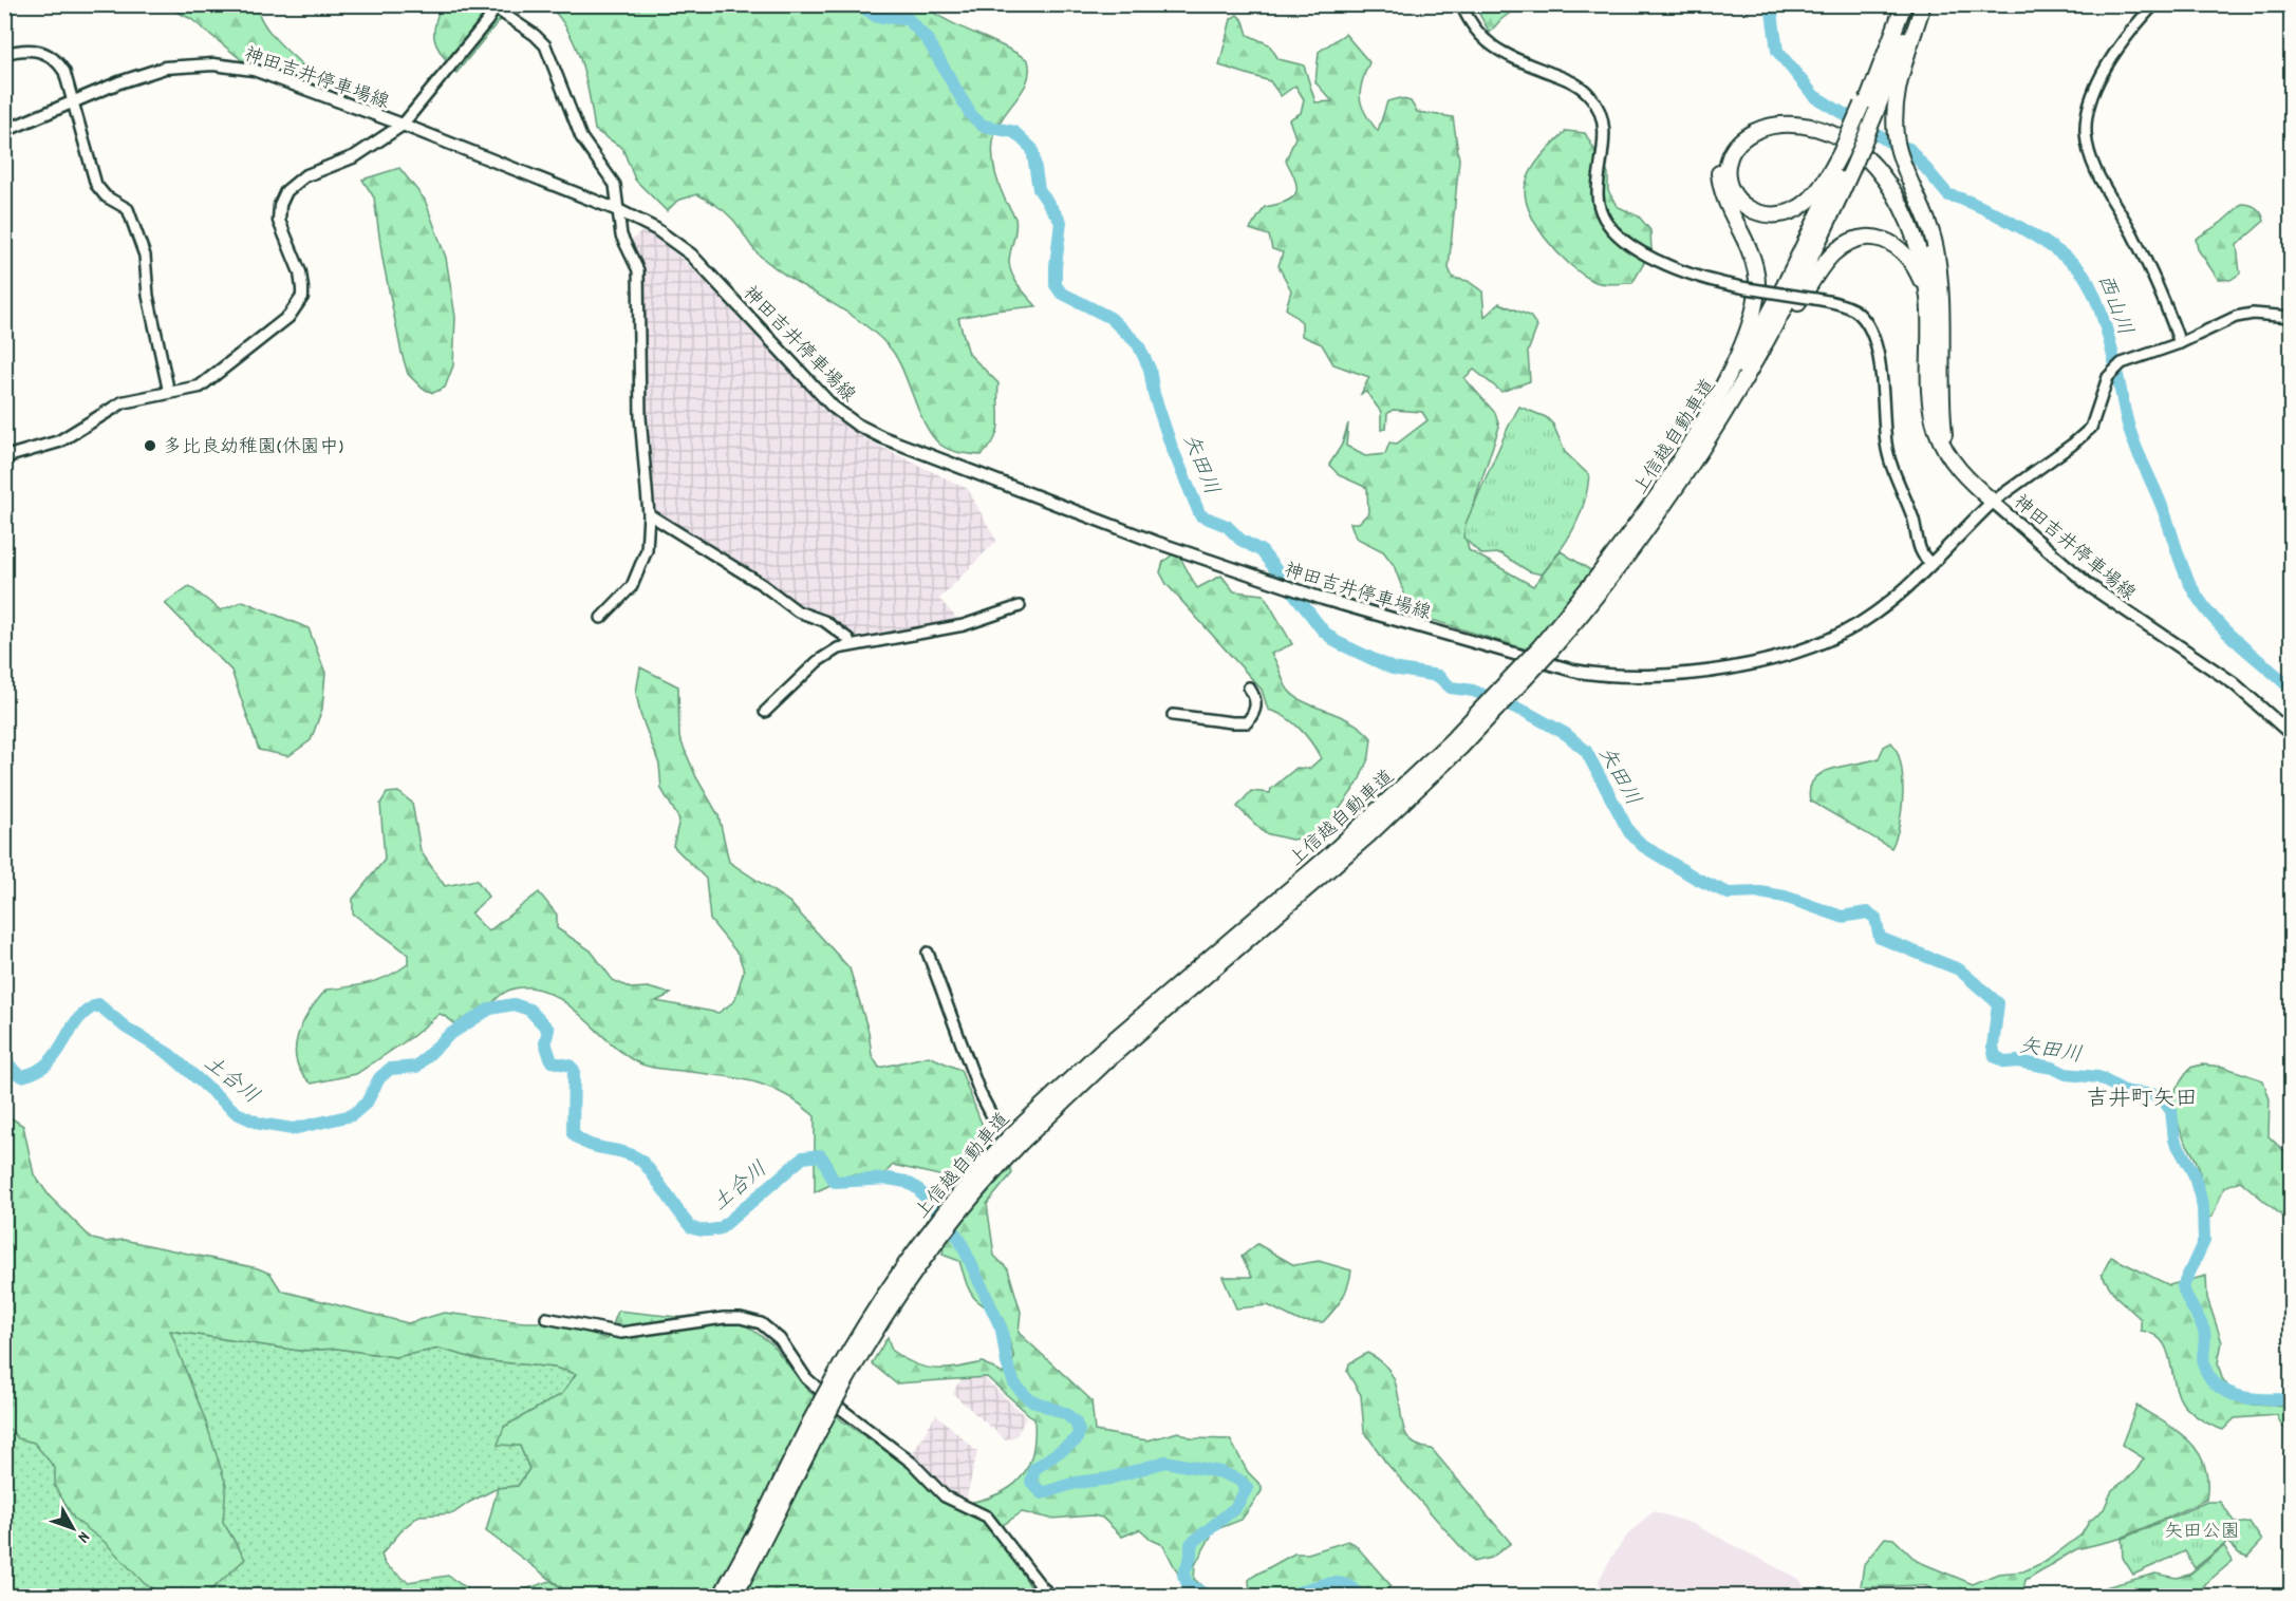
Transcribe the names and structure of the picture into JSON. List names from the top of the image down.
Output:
{
  "streets": {
    "highway": ["上信越自動車道"],
    "main road": ["神田吉井停車場線"]
  },
  "districts": ["吉井町矢田"],
  "water": ["西山川", "矢田川", "土合川"],
  "parks": ["矢田公園"],
  "places": ["多比良幼稚園(休園中)"],
  "north": "bottom right"
}
